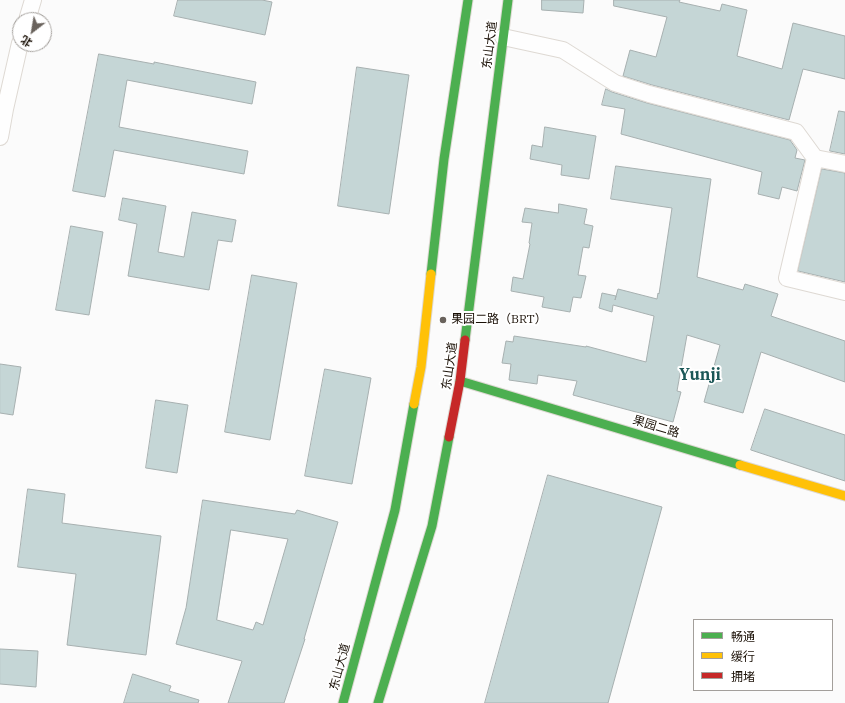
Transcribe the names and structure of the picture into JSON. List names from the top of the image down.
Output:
{
  "streets": {
    "main road": ["东山大道", "果园二路"]
  },
  "crossings": [
    ["东山大道", "果园二路"]
  ],
  "districts": ["Yunji"],
  "places": ["果园二路（BRT）"],
  "legend": ["畅通", "缓行", "拥堵"],
  "north": "bottom left"
}
